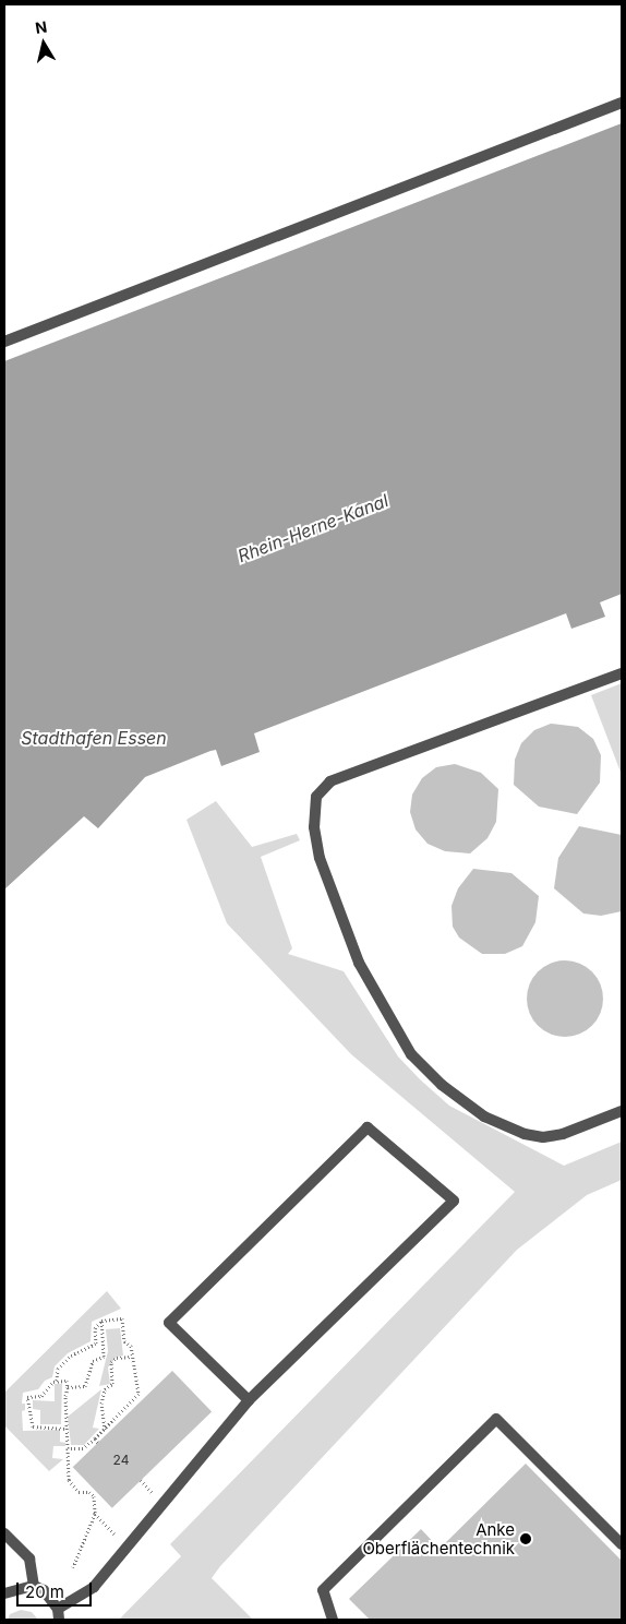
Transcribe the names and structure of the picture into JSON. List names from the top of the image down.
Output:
{
  "water": ["Rhein-Herne-Kanal", "Stadthafen Essen"],
  "places": ["Anke Oberflächentechnik"],
  "house_numbers": ["24"],
  "scale_bar": "20 m",
  "north": "top"
}
